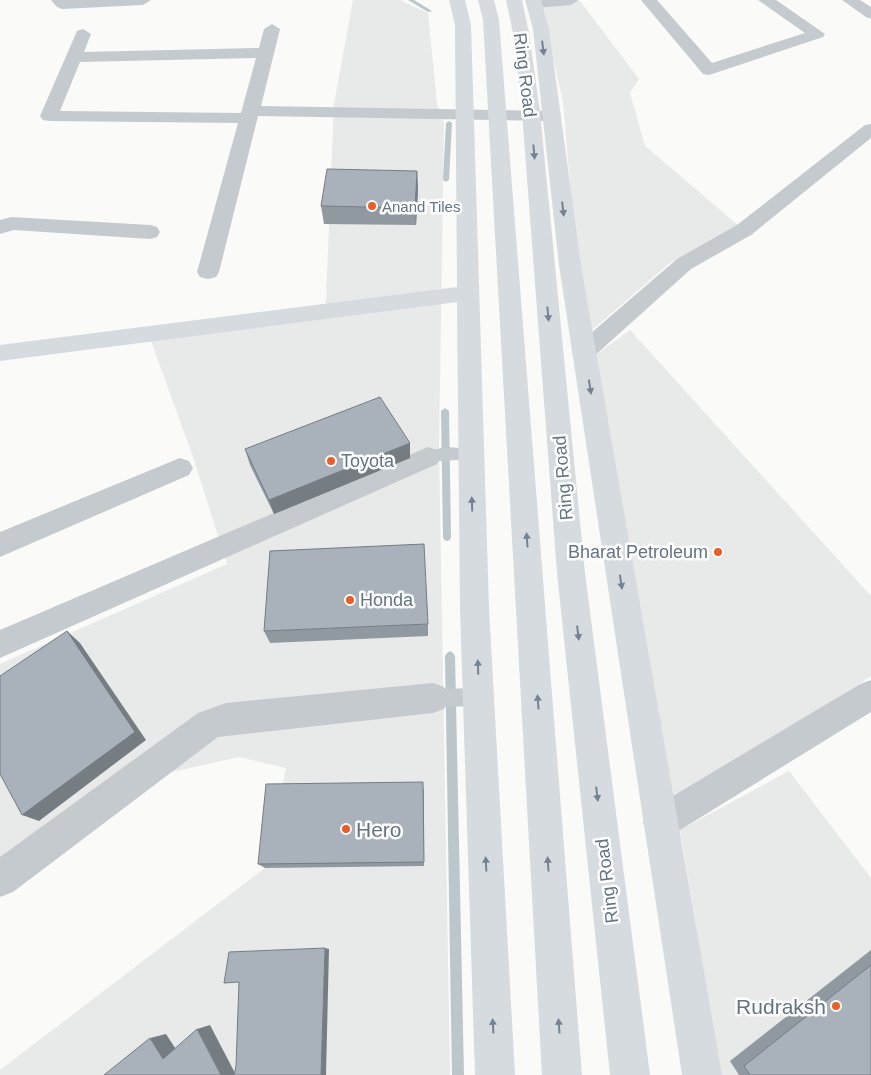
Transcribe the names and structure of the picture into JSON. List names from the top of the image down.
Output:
{
  "streets": {
    "main road": ["Ring Road"]
  },
  "places": [
    "Anand Tiles",
    "Toyota",
    "Bharat Petroleum",
    "Honda",
    "Hero",
    "Rudraksh"
  ]
}
